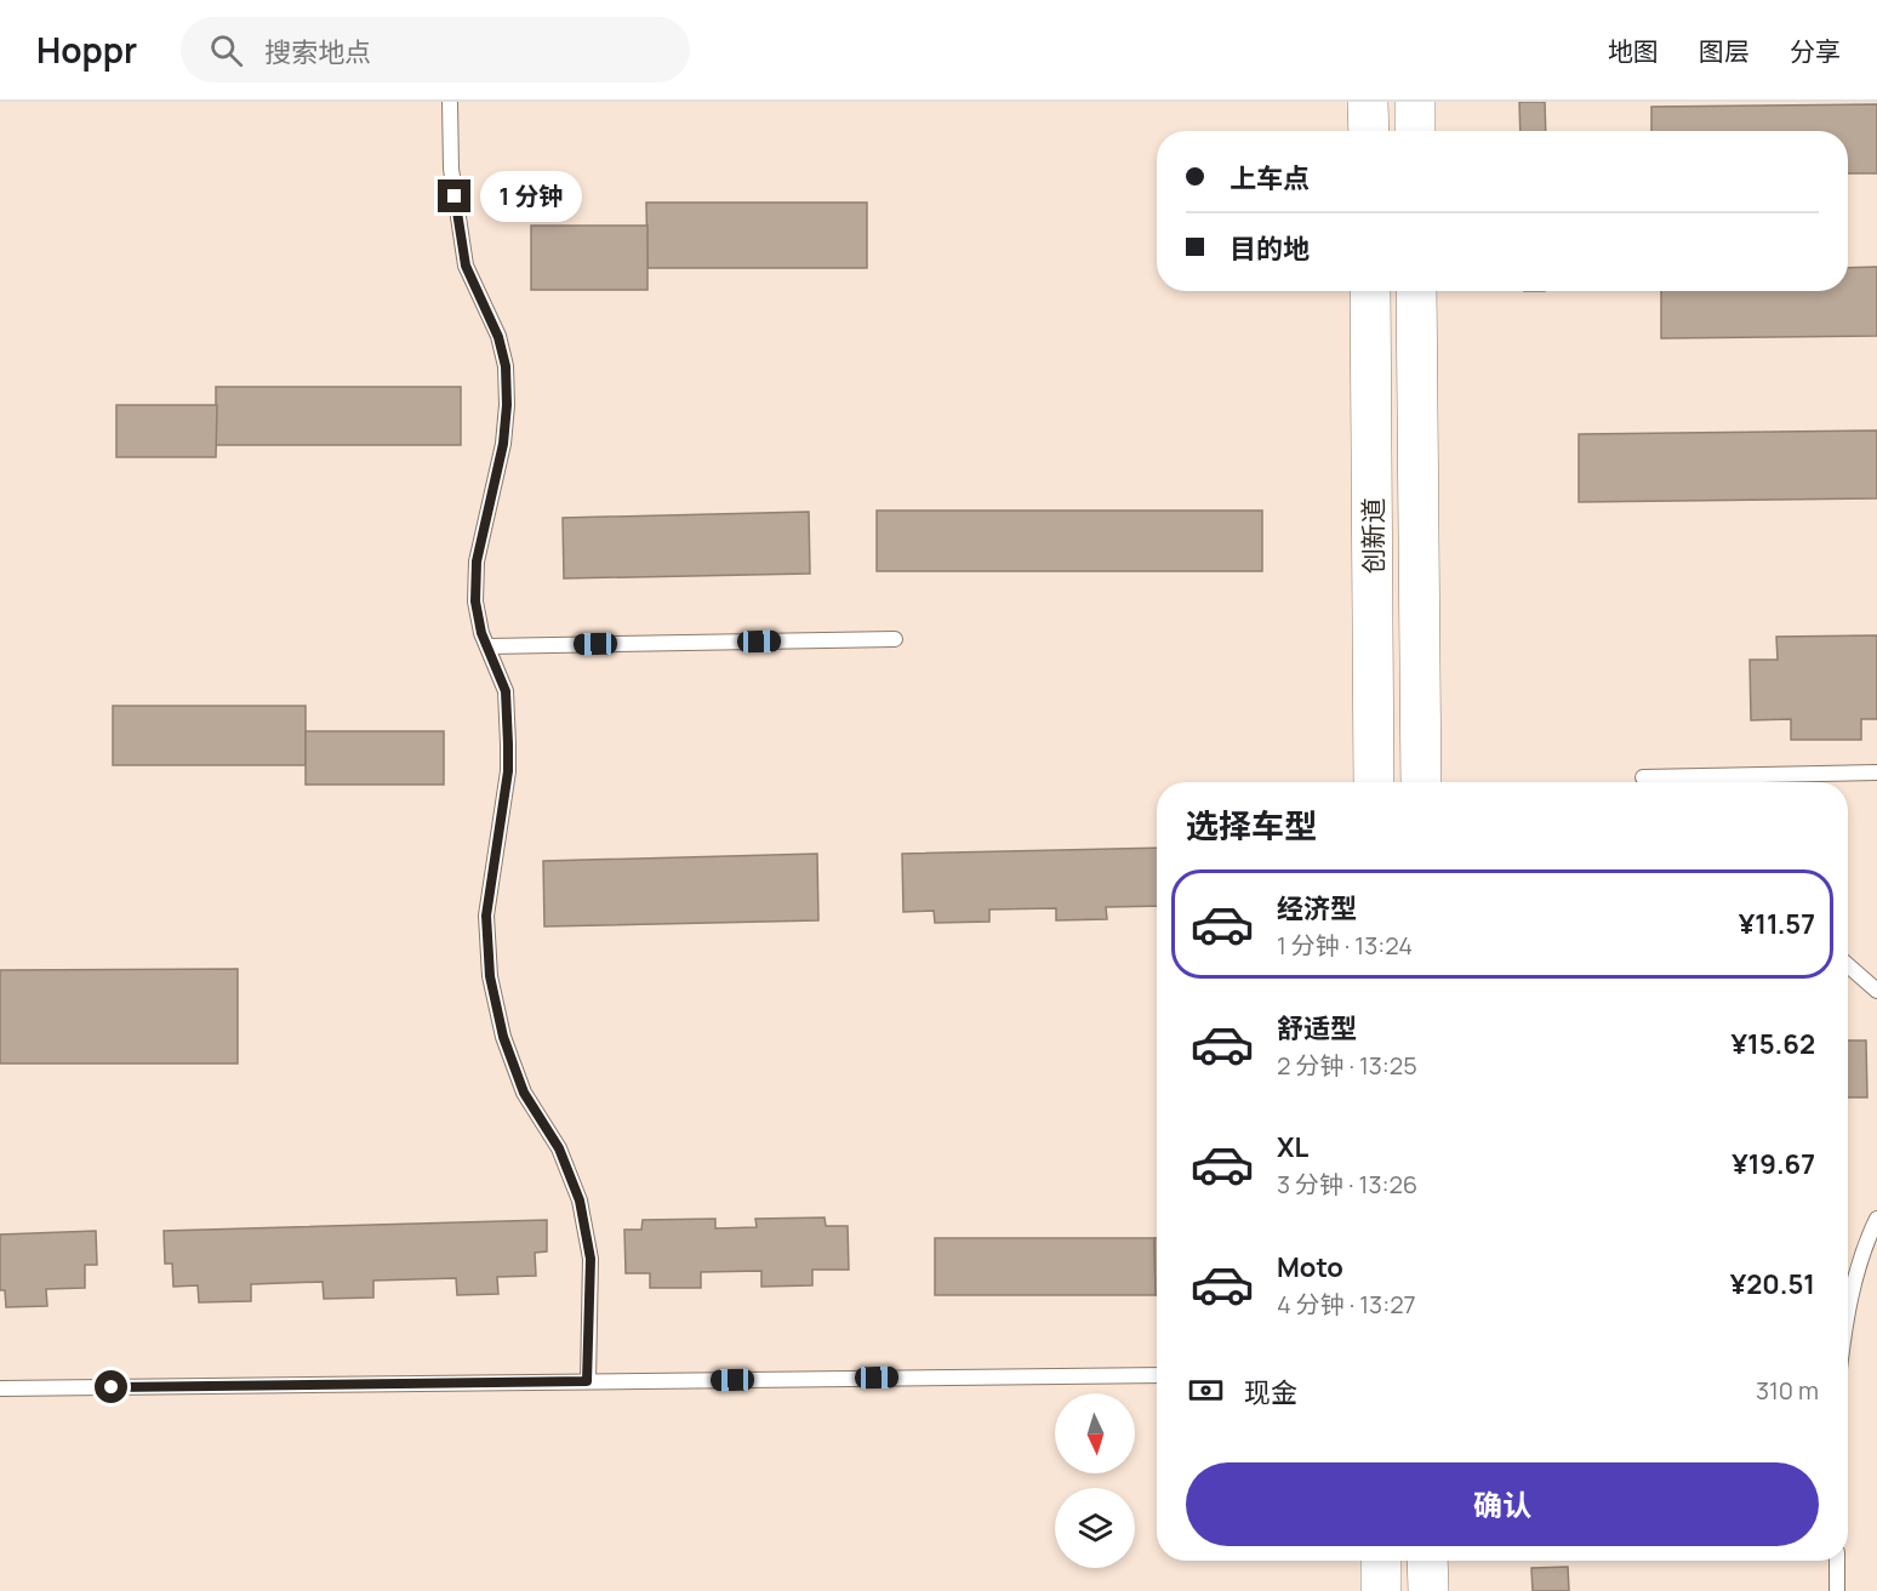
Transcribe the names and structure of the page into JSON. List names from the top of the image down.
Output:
{
  "streets": {
    "street": ["创新道"]
  },
  "north": "bottom",
  "page": {
    "header": "Hoppr",
    "search": "搜索地点",
    "nav": ["地图", "图层", "分享"],
    "banner": ["上车点", "目的地"],
    "bubble": "1 分钟",
    "heading": "选择车型",
    "list": [
      {
        "name": "经济型",
        "note": "1 分钟 · 13:24",
        "value": "¥11.57"
      },
      {
        "name": "舒适型",
        "note": "2 分钟 · 13:25",
        "value": "¥15.62"
      },
      {
        "name": "XL",
        "note": "3 分钟 · 13:26",
        "value": "¥19.67"
      },
      {
        "name": "Moto",
        "note": "4 分钟 · 13:27",
        "value": "¥20.51"
      }
    ],
    "pay": ["现金", "310 m"],
    "buttons": "确认"
  }
}
